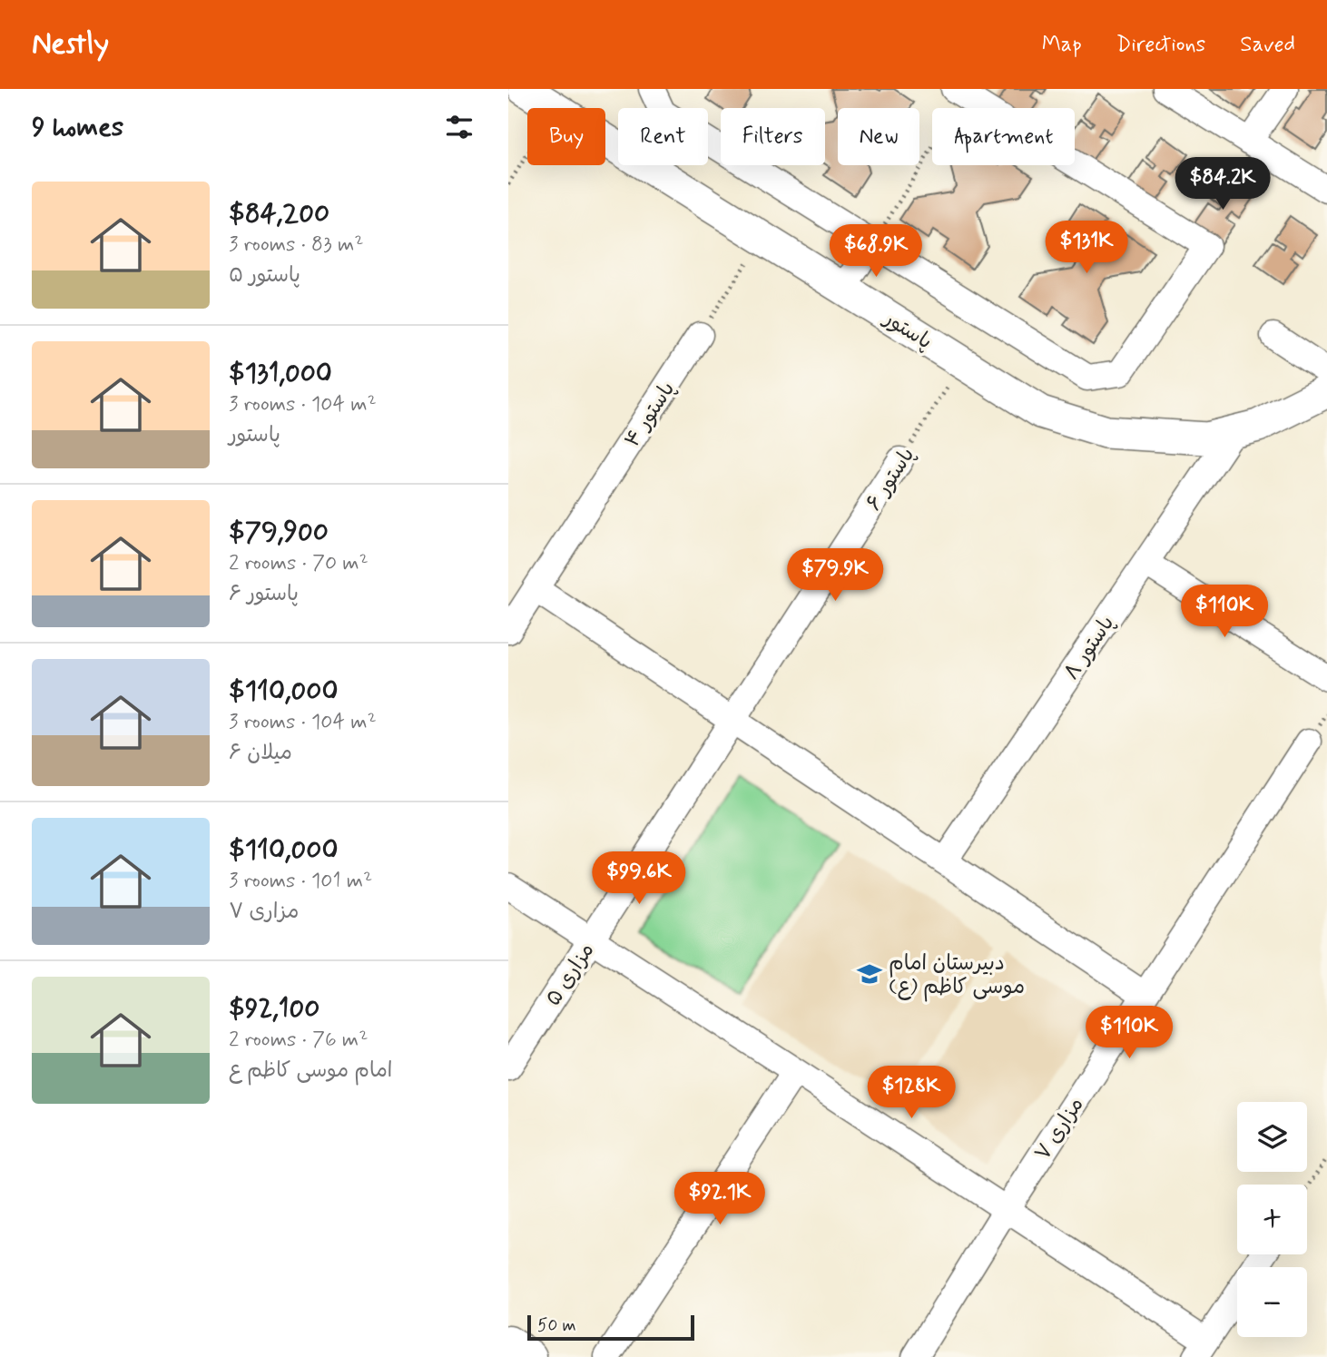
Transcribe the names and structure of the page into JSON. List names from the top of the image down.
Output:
{
  "streets": {
    "street": [
      "پاستور",
      "پاستور ۴",
      "پاستور ۶",
      "پاستور ۸",
      "مزاری ۵",
      "مزاری ۷"
    ]
  },
  "crossings": [
    ["پاستور", "پاستور ۶"],
    ["پاستور", "پاستور ۸"],
    ["پاستور ۶", "مزاری ۵"]
  ],
  "places": {
    "school or university": ["دبیرستان امام موسی کاظم (ع)"]
  },
  "scale_bar": "50 m",
  "page": {
    "header": "Nestly",
    "nav": ["Map", "Directions", "Saved"],
    "heading": "9 homes",
    "chip": [
      "Buy",
      "Rent",
      "Filters",
      "New",
      "Apartment"
    ],
    "price": [
      "$84.2K",
      "$131K",
      "$68.9K",
      "$79.9K",
      "$110K",
      "$99.6K",
      "$110K",
      "$128K",
      "$92.1K"
    ],
    "list": [
      {
        "name": "$84,200",
        "note": "3 rooms · 83 m² · پاستور ۵"
      },
      {
        "name": "$131,000",
        "note": "3 rooms · 104 m² · پاستور"
      },
      {
        "name": "$79,900",
        "note": "2 rooms · 70 m² · پاستور ۶"
      },
      {
        "name": "$110,000",
        "note": "3 rooms · 104 m² · میلان ۶"
      },
      {
        "name": "$110,000",
        "note": "3 rooms · 101 m² · مزاری ۷"
      },
      {
        "name": "$92,100",
        "note": "2 rooms · 76 m² · امام موسی کاظم ع"
      }
    ],
    "map_buttons": ["+", "−"],
    "scale": "50 m"
  }
}
